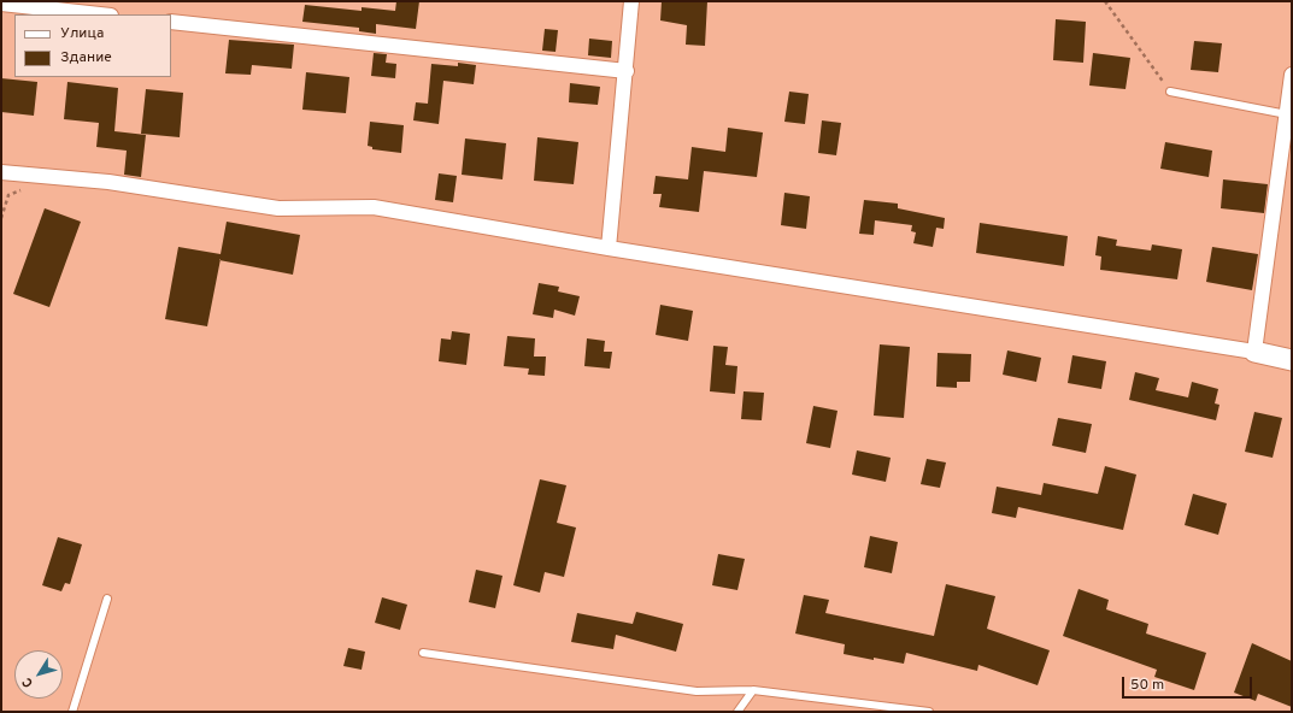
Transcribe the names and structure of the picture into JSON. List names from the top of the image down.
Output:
{
  "legend": ["Улица", "Здание"],
  "scale_bar": "50 m",
  "north": "bottom left"
}
